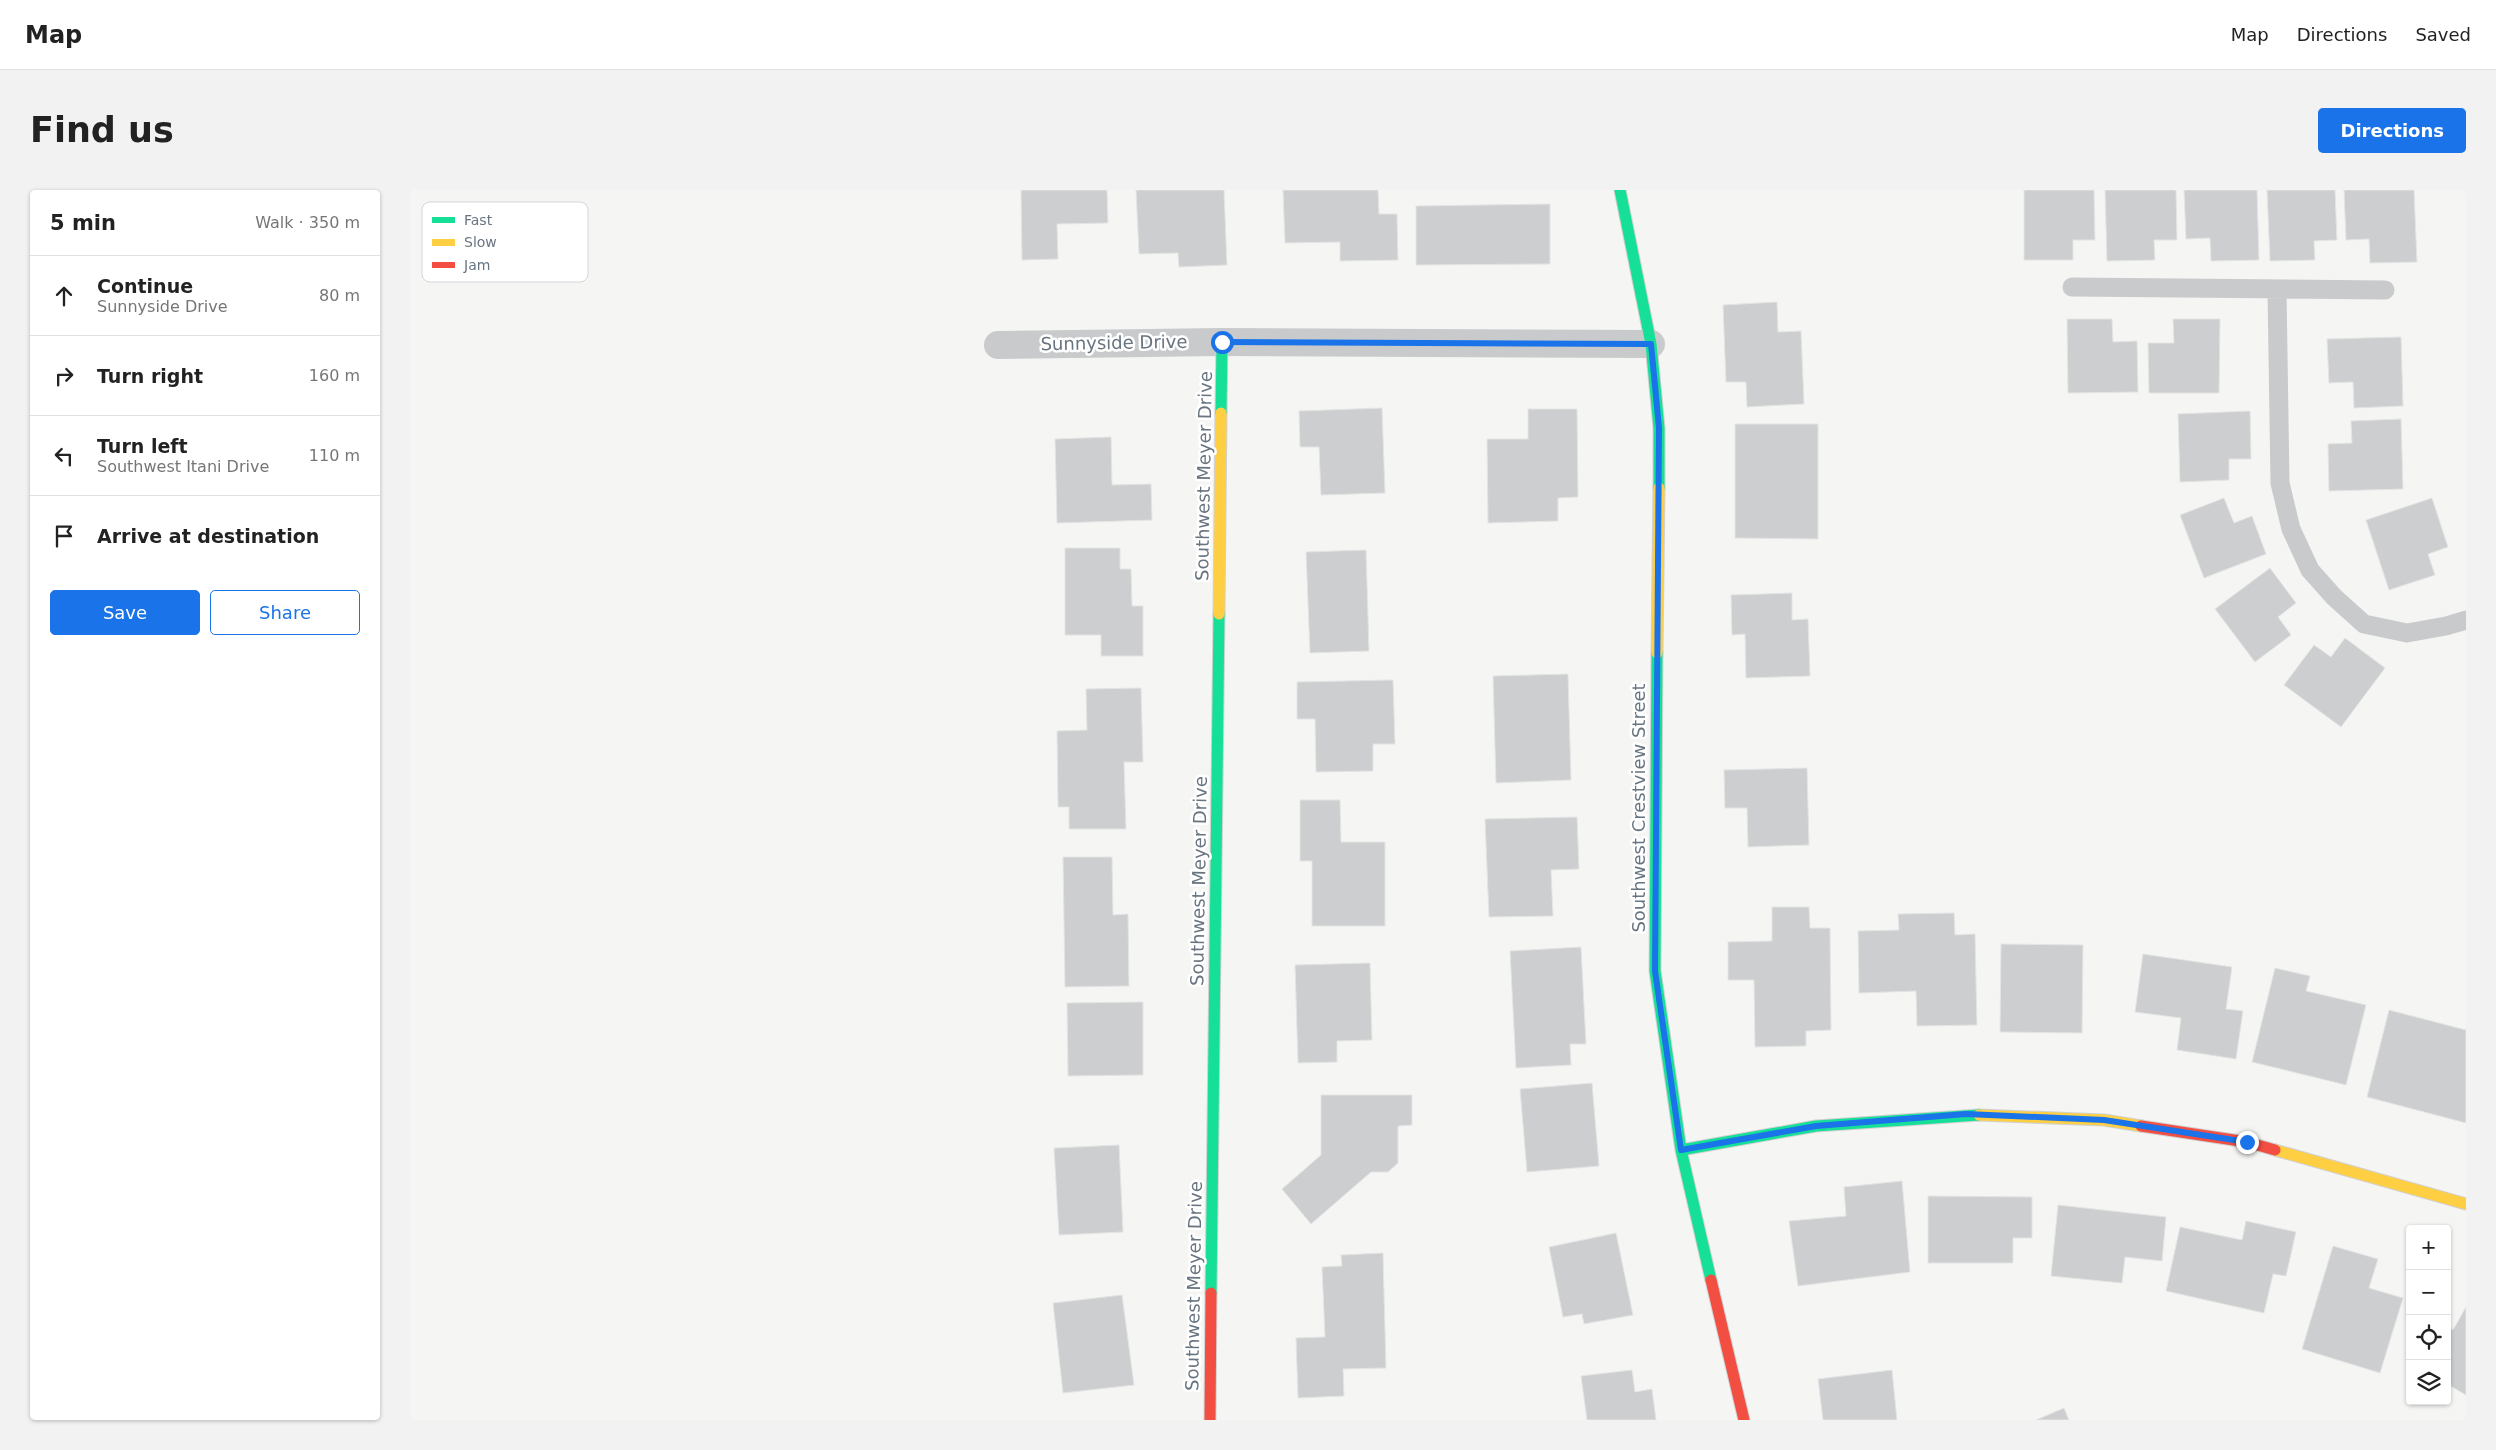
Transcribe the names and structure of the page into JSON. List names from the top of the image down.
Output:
{
  "streets": {
    "street": ["Sunnyside Drive", "Southwest Meyer Drive", "Southwest Crestview Street"]
  },
  "crossings": [
    ["Sunnyside Drive", "Southwest Meyer Drive"],
    ["Sunnyside Drive", "Southwest Crestview Street"]
  ],
  "legend": ["Fast", "Slow", "Jam"],
  "page": {
    "header": "Map",
    "nav": ["Map", "Directions", "Saved"],
    "buttons": [
      "Directions",
      ["Save", "Share"]
    ],
    "title": "Find us",
    "heading": ["5 min", "Walk · 350 m"],
    "list": [
      ["Continue", "Sunnyside Drive", "80 m"],
      ["Turn right", "160 m"],
      ["Turn left", "Southwest Itani Drive", "110 m"],
      "Arrive at destination"
    ],
    "map_buttons": ["+", "−"]
  }
}
